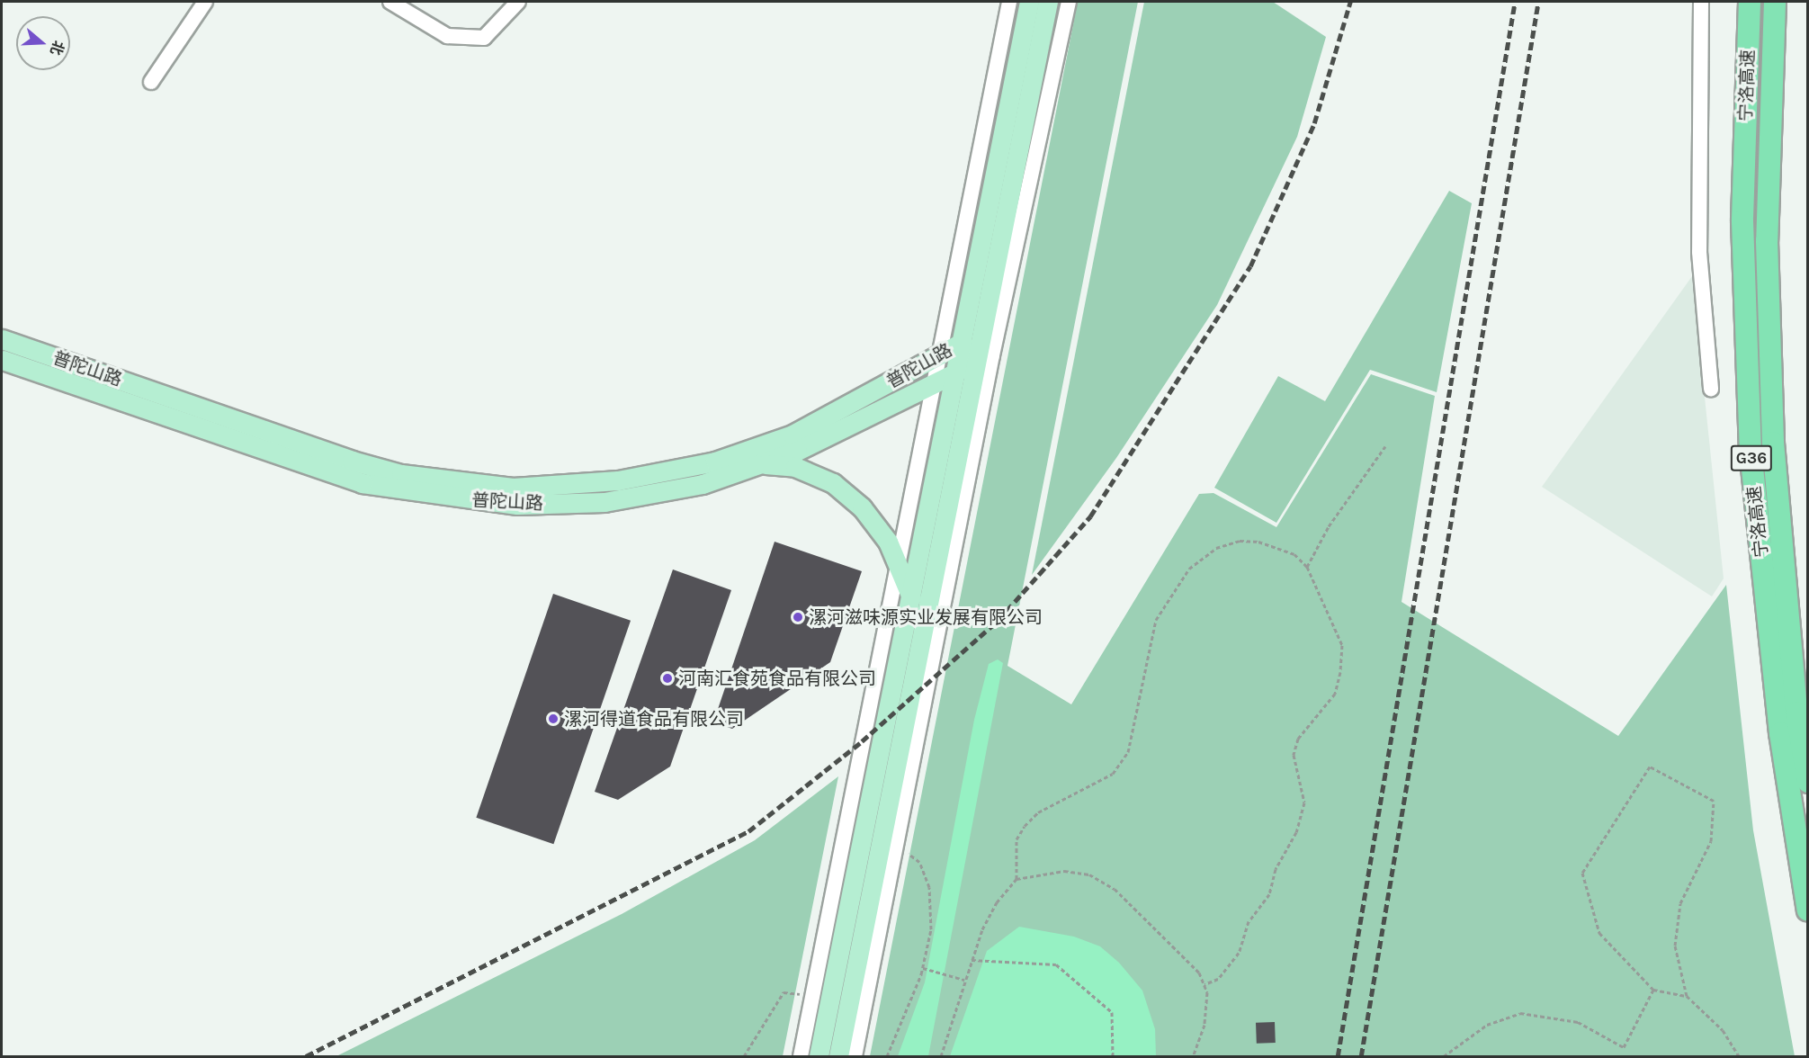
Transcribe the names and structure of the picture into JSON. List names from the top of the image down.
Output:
{
  "streets": {
    "highway": ["宁洛高速", "G36"],
    "main road": ["普陀山路"]
  },
  "places": ["漯河滋味源实业发展有限公司", "河南汇食苑食品有限公司", "漯河得道食品有限公司"],
  "north": "right"
}
